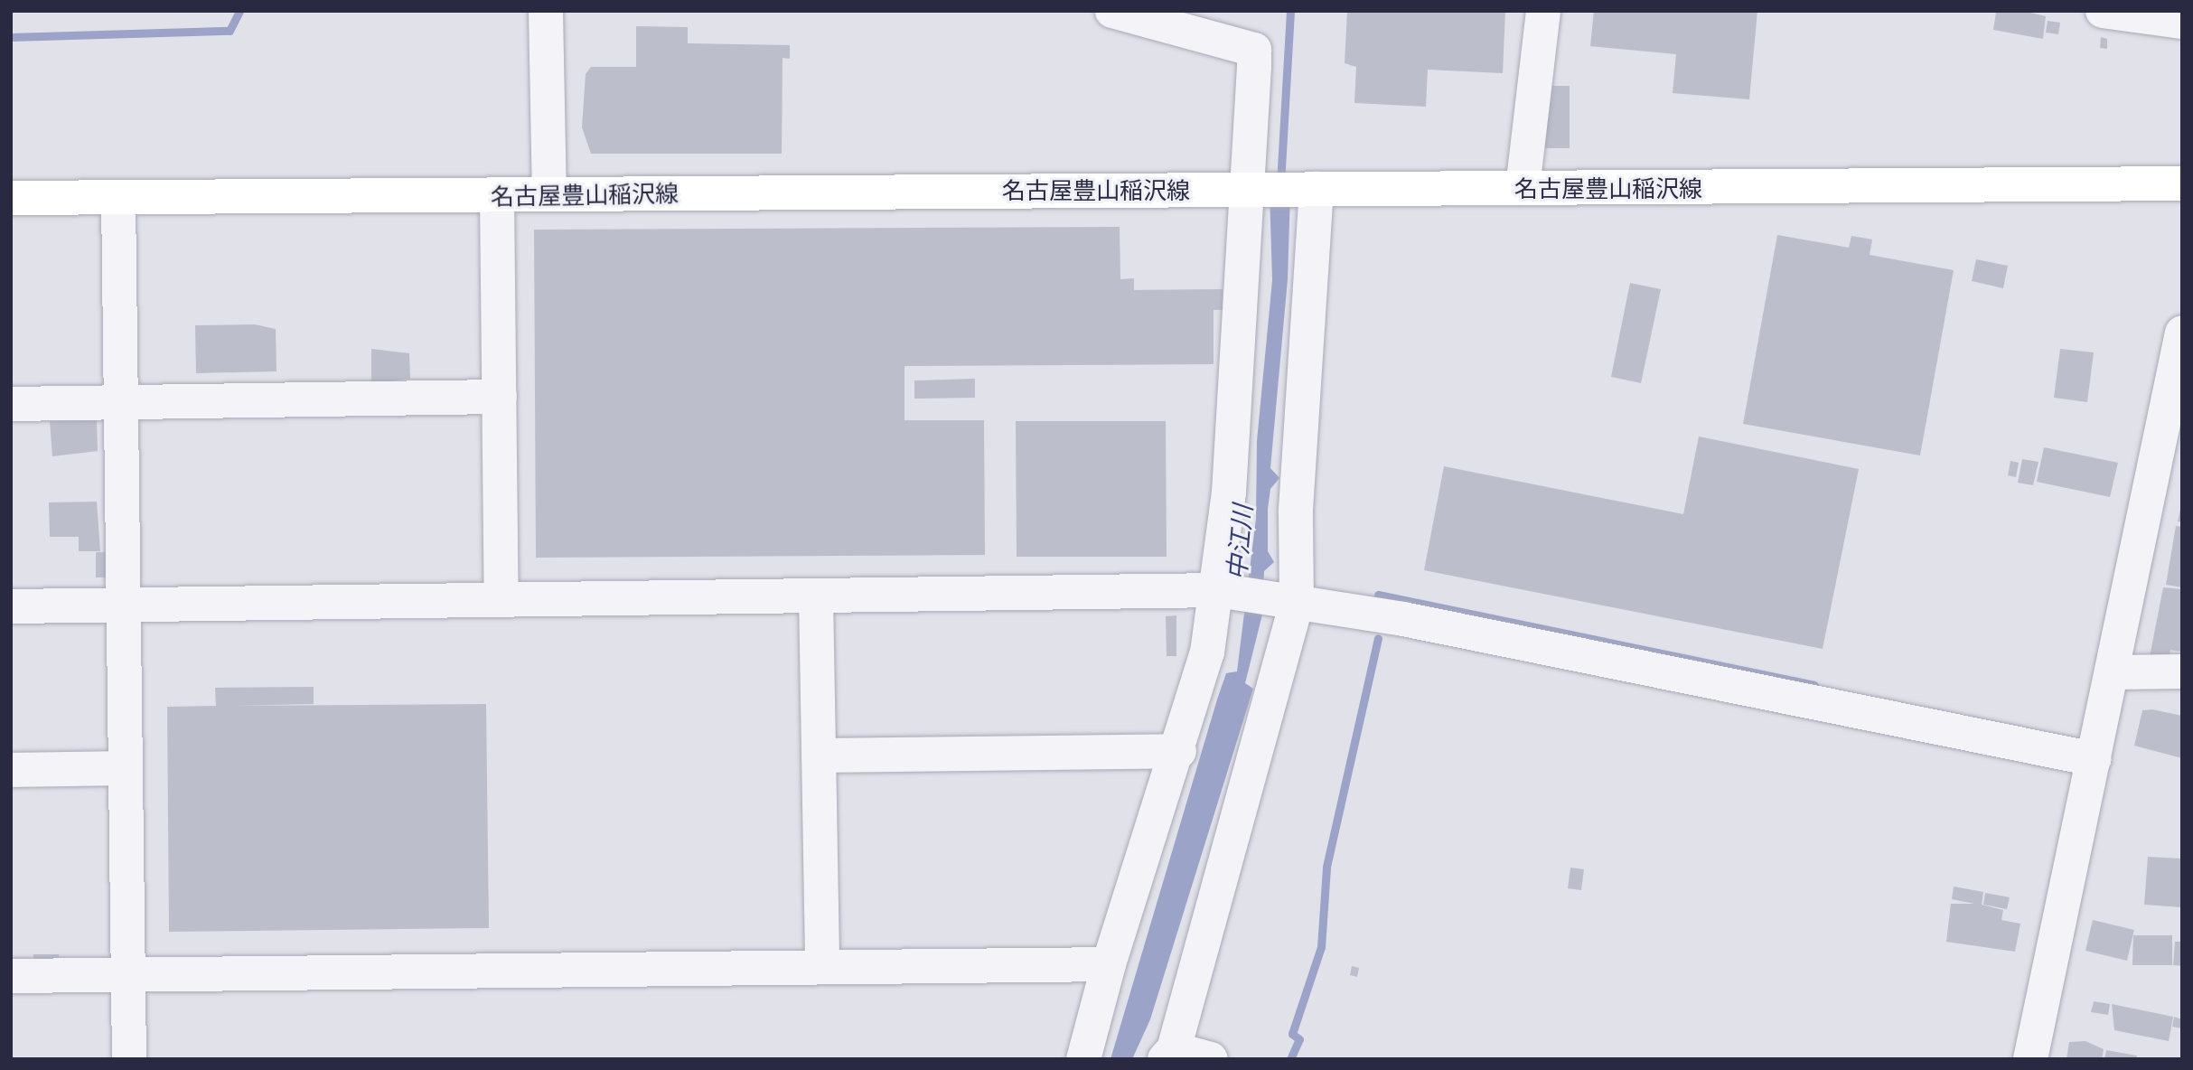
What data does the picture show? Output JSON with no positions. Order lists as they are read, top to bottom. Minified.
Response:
{"streets":{"main road":["名古屋豊山稲沢線"]},"water":["中江川"]}
